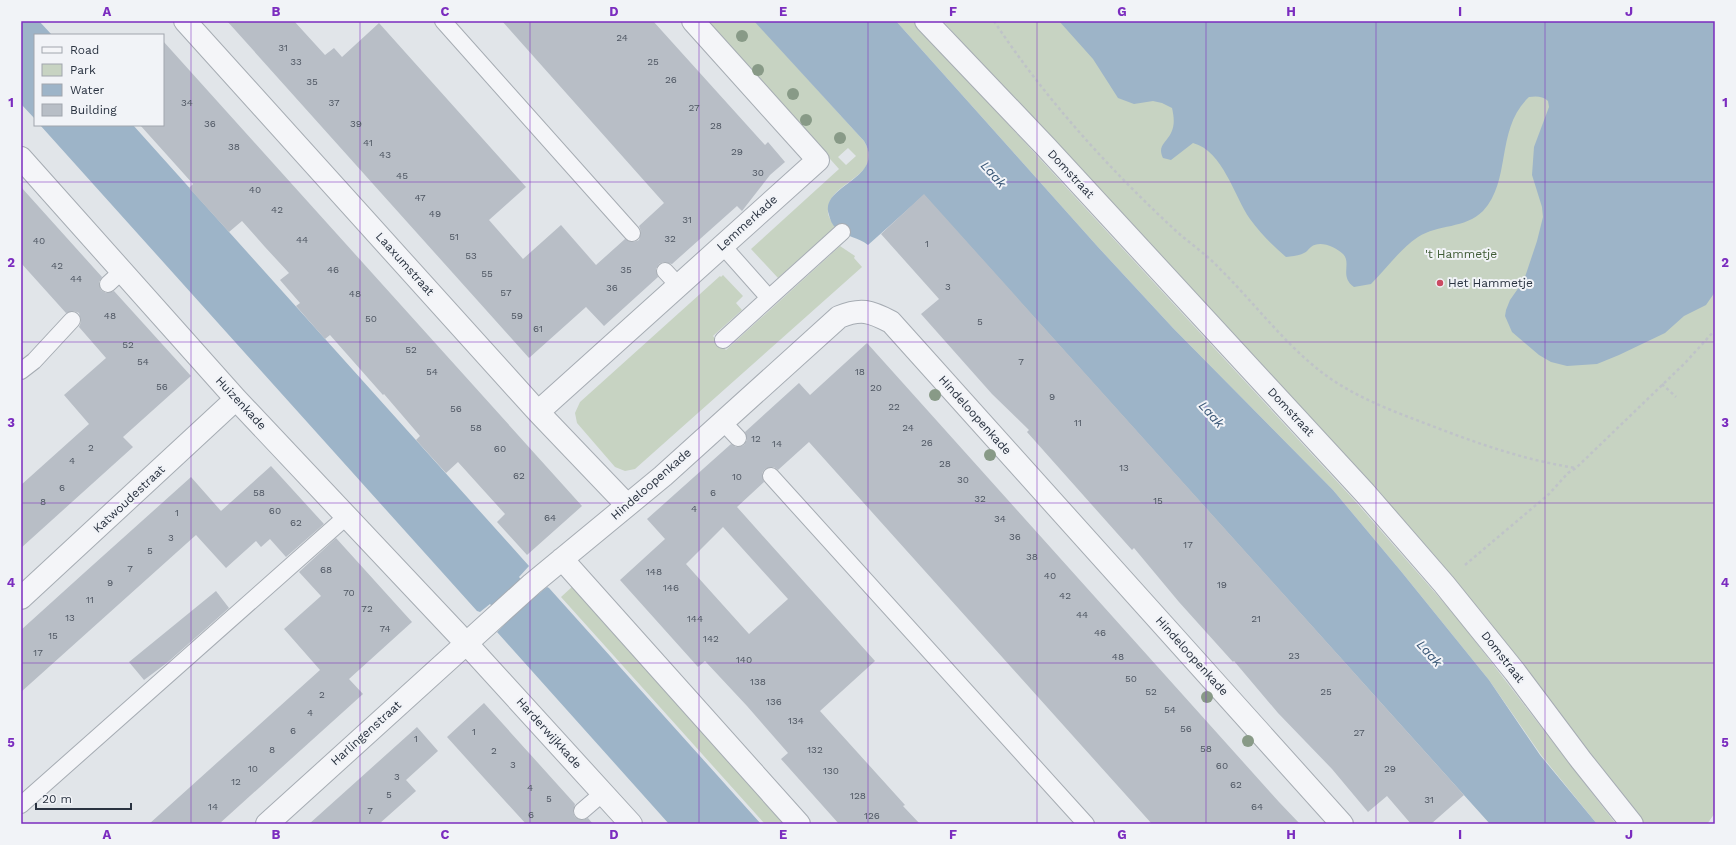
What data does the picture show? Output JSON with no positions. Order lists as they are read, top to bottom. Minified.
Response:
{"streets":{"street":["Domstraat","Lemmerkade","Laaxumstraat","Huizenkade","Hindeloopenkade","Katwoudestraat","Harlingenstraat","Harderwijkkade"]},"crossings":[["Lemmerkade","Laaxumstraat"],["Laaxumstraat","Hindeloopenkade"],["Huizenkade","Hindeloopenkade"],["Huizenkade","Katwoudestraat"],["Huizenkade","Harlingenstraat"],["Huizenkade","Harderwijkkade"],["Hindeloopenkade","Harlingenstraat"],["Hindeloopenkade","Harderwijkkade"],["Harlingenstraat","Harderwijkkade"]],"water":["Laak"],"parks":["'t Hammetje"],"places":["Het Hammetje"],"house_numbers":["24","31","33","25","26","35","34","37","27","36","39","28","41","38","29","43","30","45","40","47","42","49","31","51","32","44","40","1","53","42","46","35","55","44","3","36","57","48","48","59","50","5","61","52","52","54","7","54","18","56","20","9","22","56","11","58","24","12","26","14","2","60","4","28","13","62","10","30","6","58","6","32","15","8","4","60","1","64","34","62","36","3","17","5","38","7","68","148","40","9","19","146","70","42","11","72","44","13","144","21","74","46","15","142","17","23","48","140","50","138","52","25","2","136","54","4","134","56","6","1","27","1","58","8","132","2","3","60","10","29","130","3","12","62","4","5","128","5","31","14","64","7","6","126"],"legend":["Road","Park","Water","Building"],"scale_bar":"20 m","grid":{"columns":["A","B","C","D","E","F","G","H","I","J"],"rows":["1","2","3","4","5"]}}
